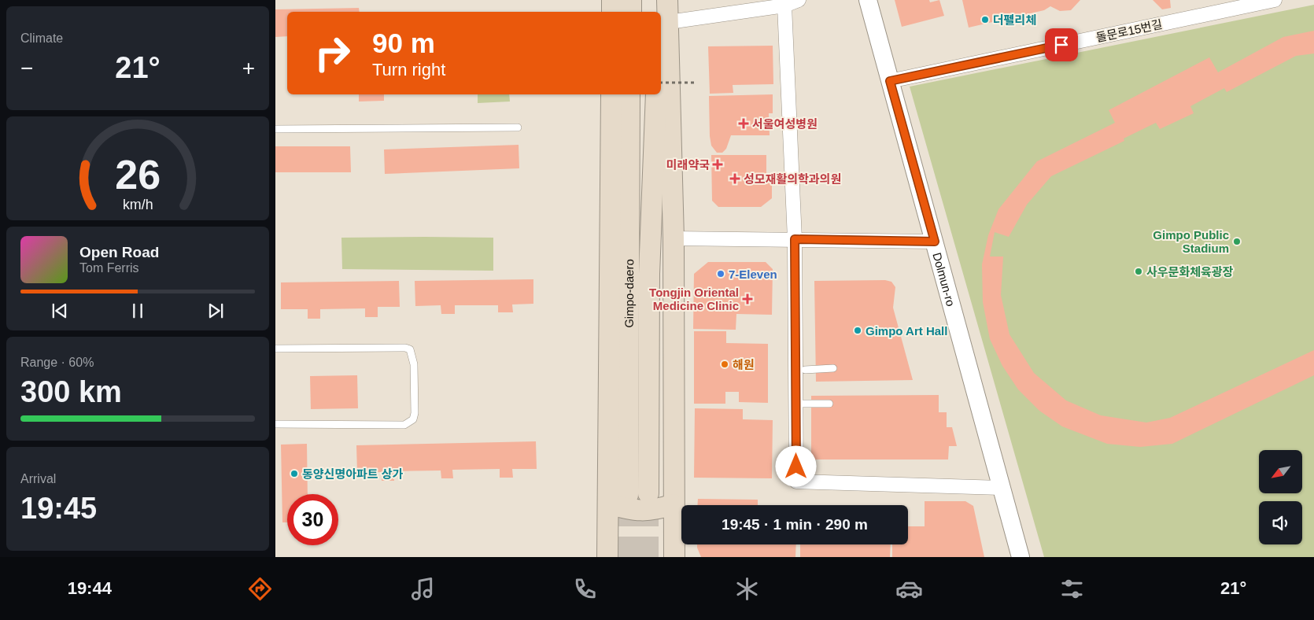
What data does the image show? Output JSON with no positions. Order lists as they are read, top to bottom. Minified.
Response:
{"streets":{"main road":["Gimpo-daero"],"street":["돌문로15번길","Dolmun-ro"]},"crossings":[["돌문로15번길","Dolmun-ro"]],"places":{"other":["더펠리체","Gimpo Public Stadium","사우문화체육광장","7-Eleven","Gimpo Art Hall","해원","동양신명아파트 상가"],"health":["서울여성병원","미래약국","성모재활의학과의원","Tongjin Oriental Medicine Clinic"]},"north":"bottom left","page":{"tile":["Climate",["Range · 60%","300 km"],["Arrival","19:45"]],"turn":["90 m","Turn right"],"heat":["−","21°","+"],"song":["Open Road","Tom Ferris"],"limit":"30","trip":"19:45 · 1 min · 290 m","tabs":["19:44","21°"],"gauge":["26","km/h"]}}
